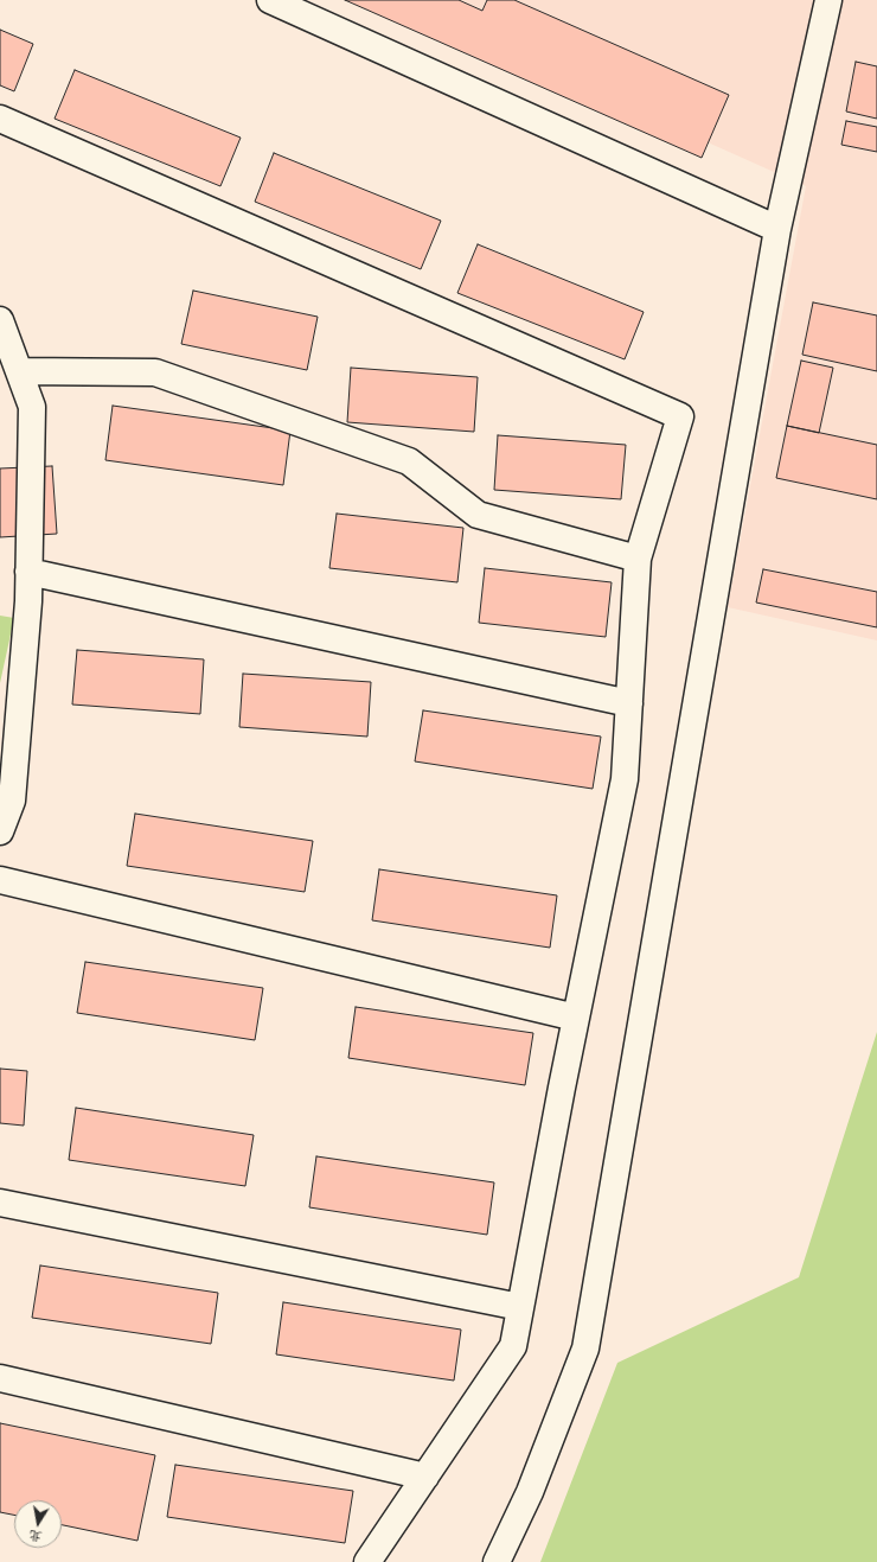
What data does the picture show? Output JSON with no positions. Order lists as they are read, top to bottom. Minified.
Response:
{"north":"bottom"}
